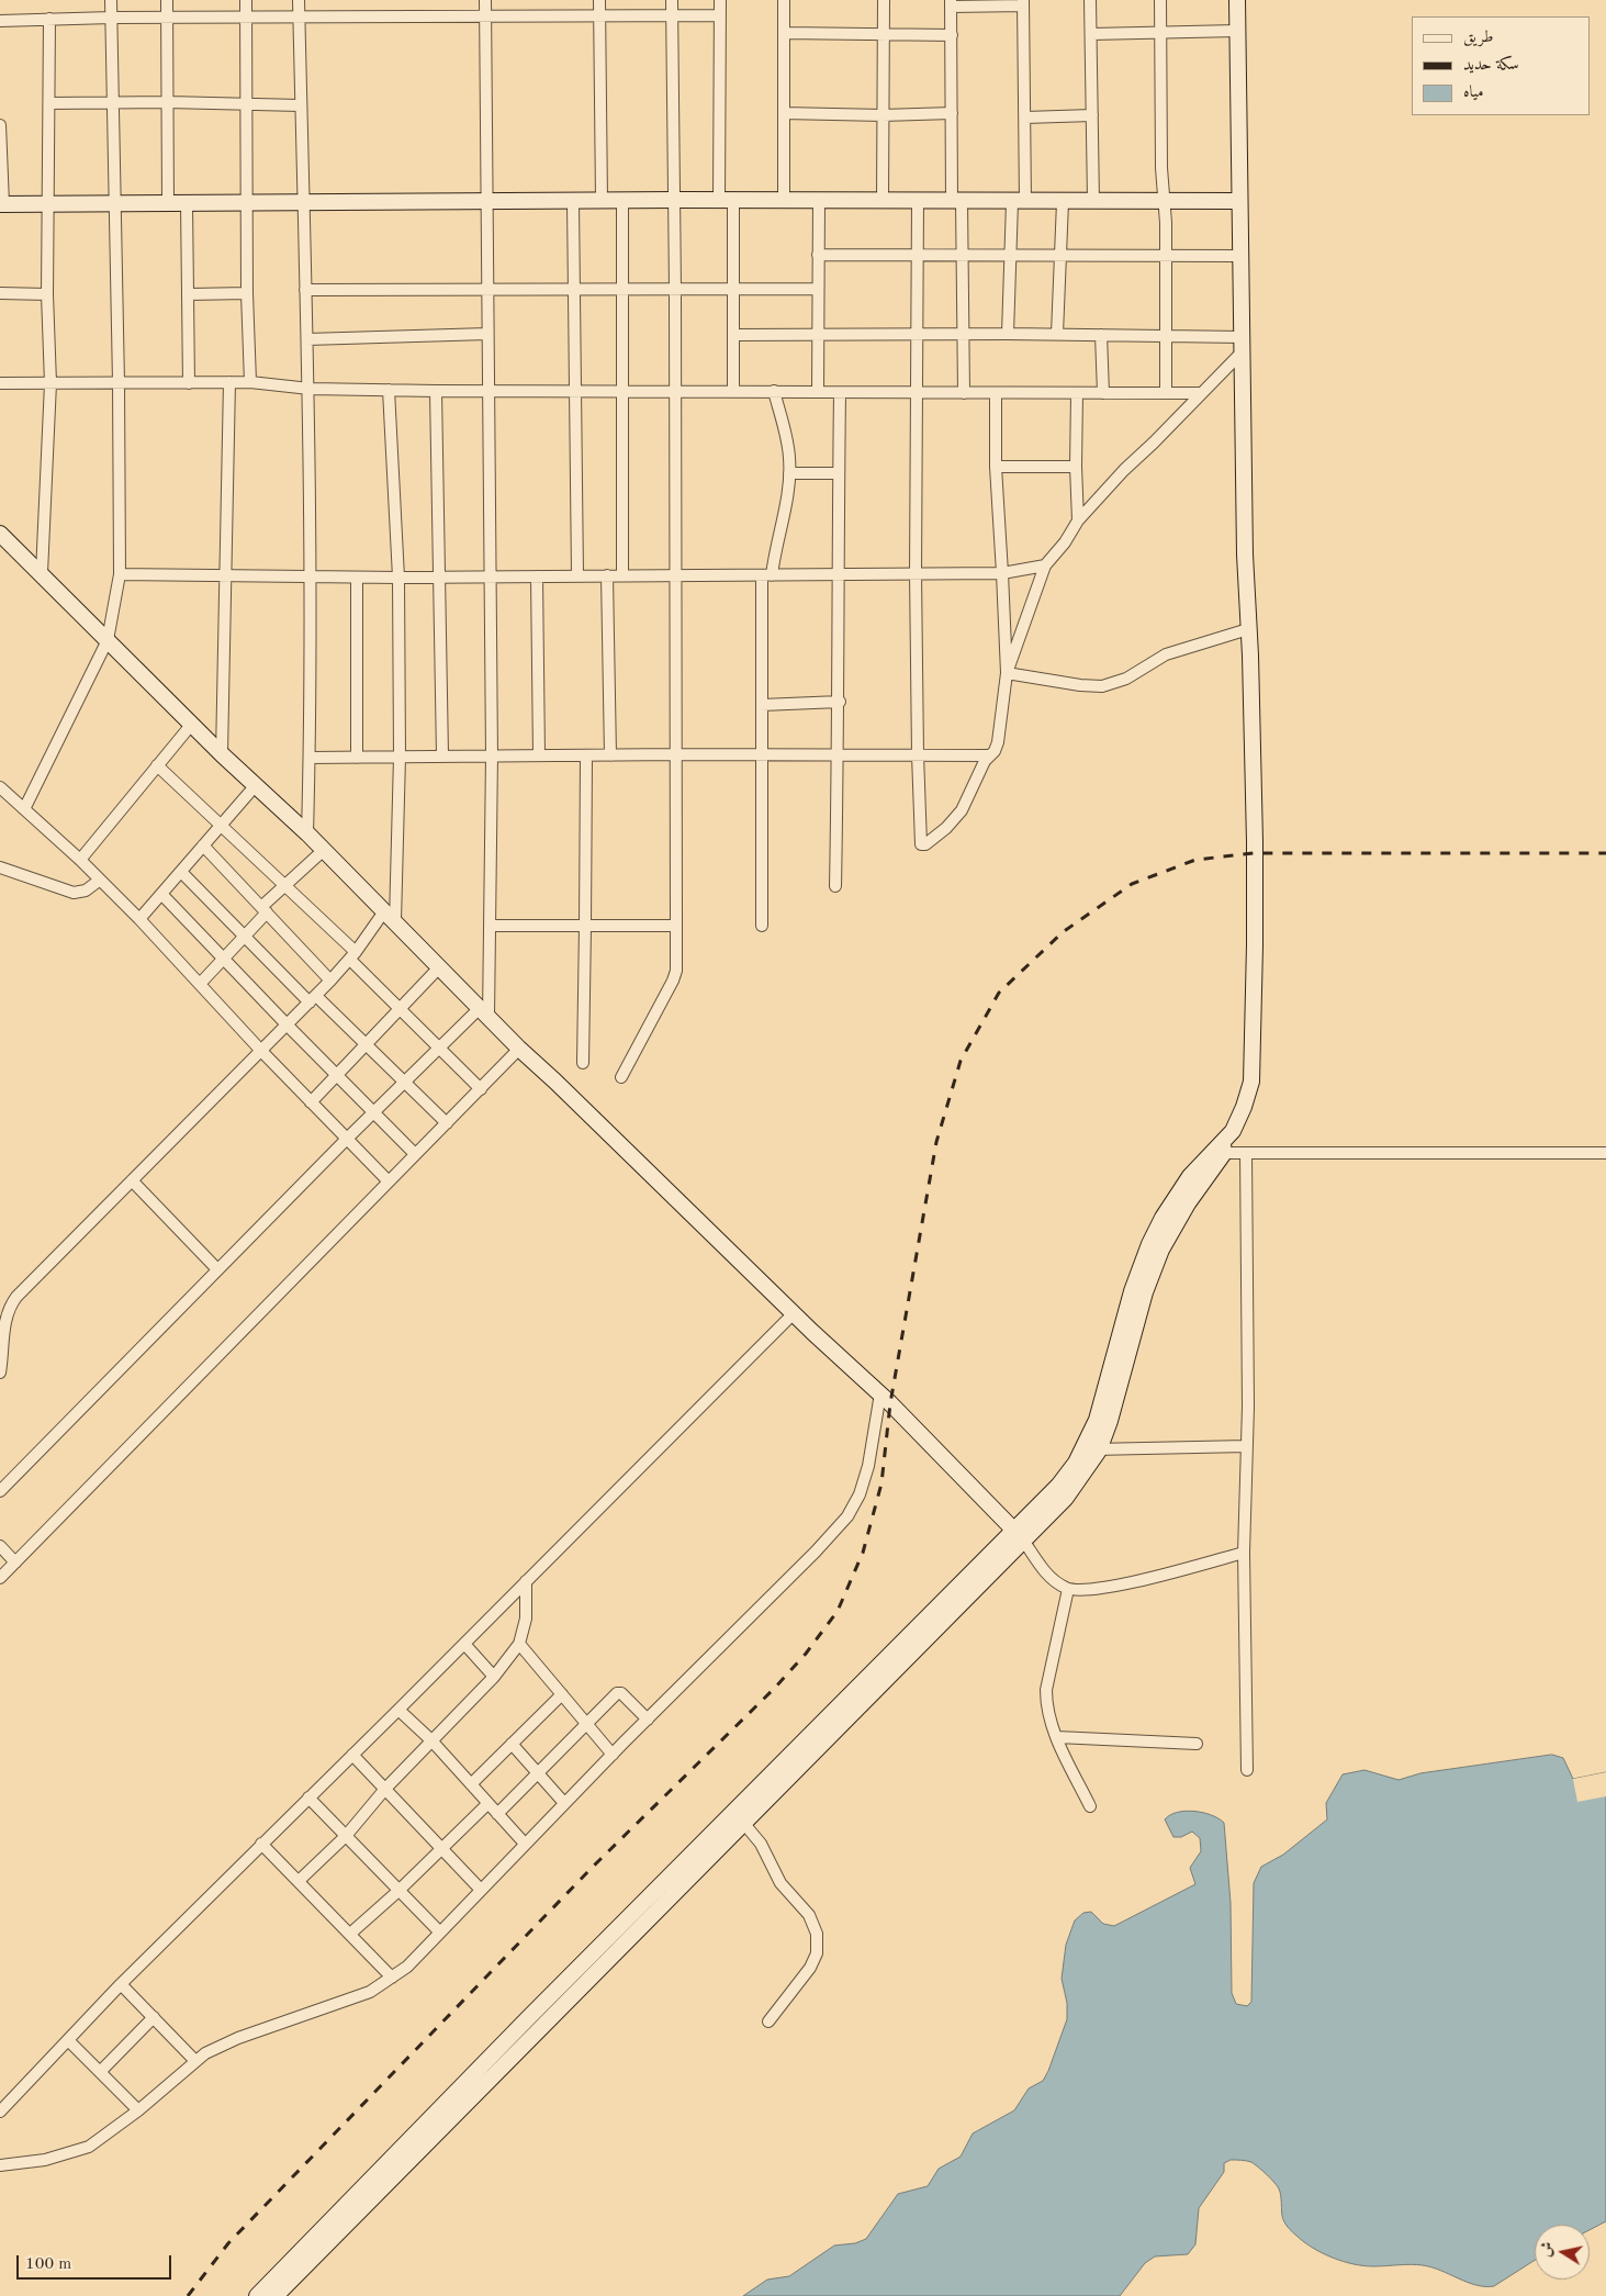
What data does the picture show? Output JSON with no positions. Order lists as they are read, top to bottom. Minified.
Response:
{"legend":["طريق","سكة حديد","مياه"],"scale_bar":"100 m","north":"left"}
